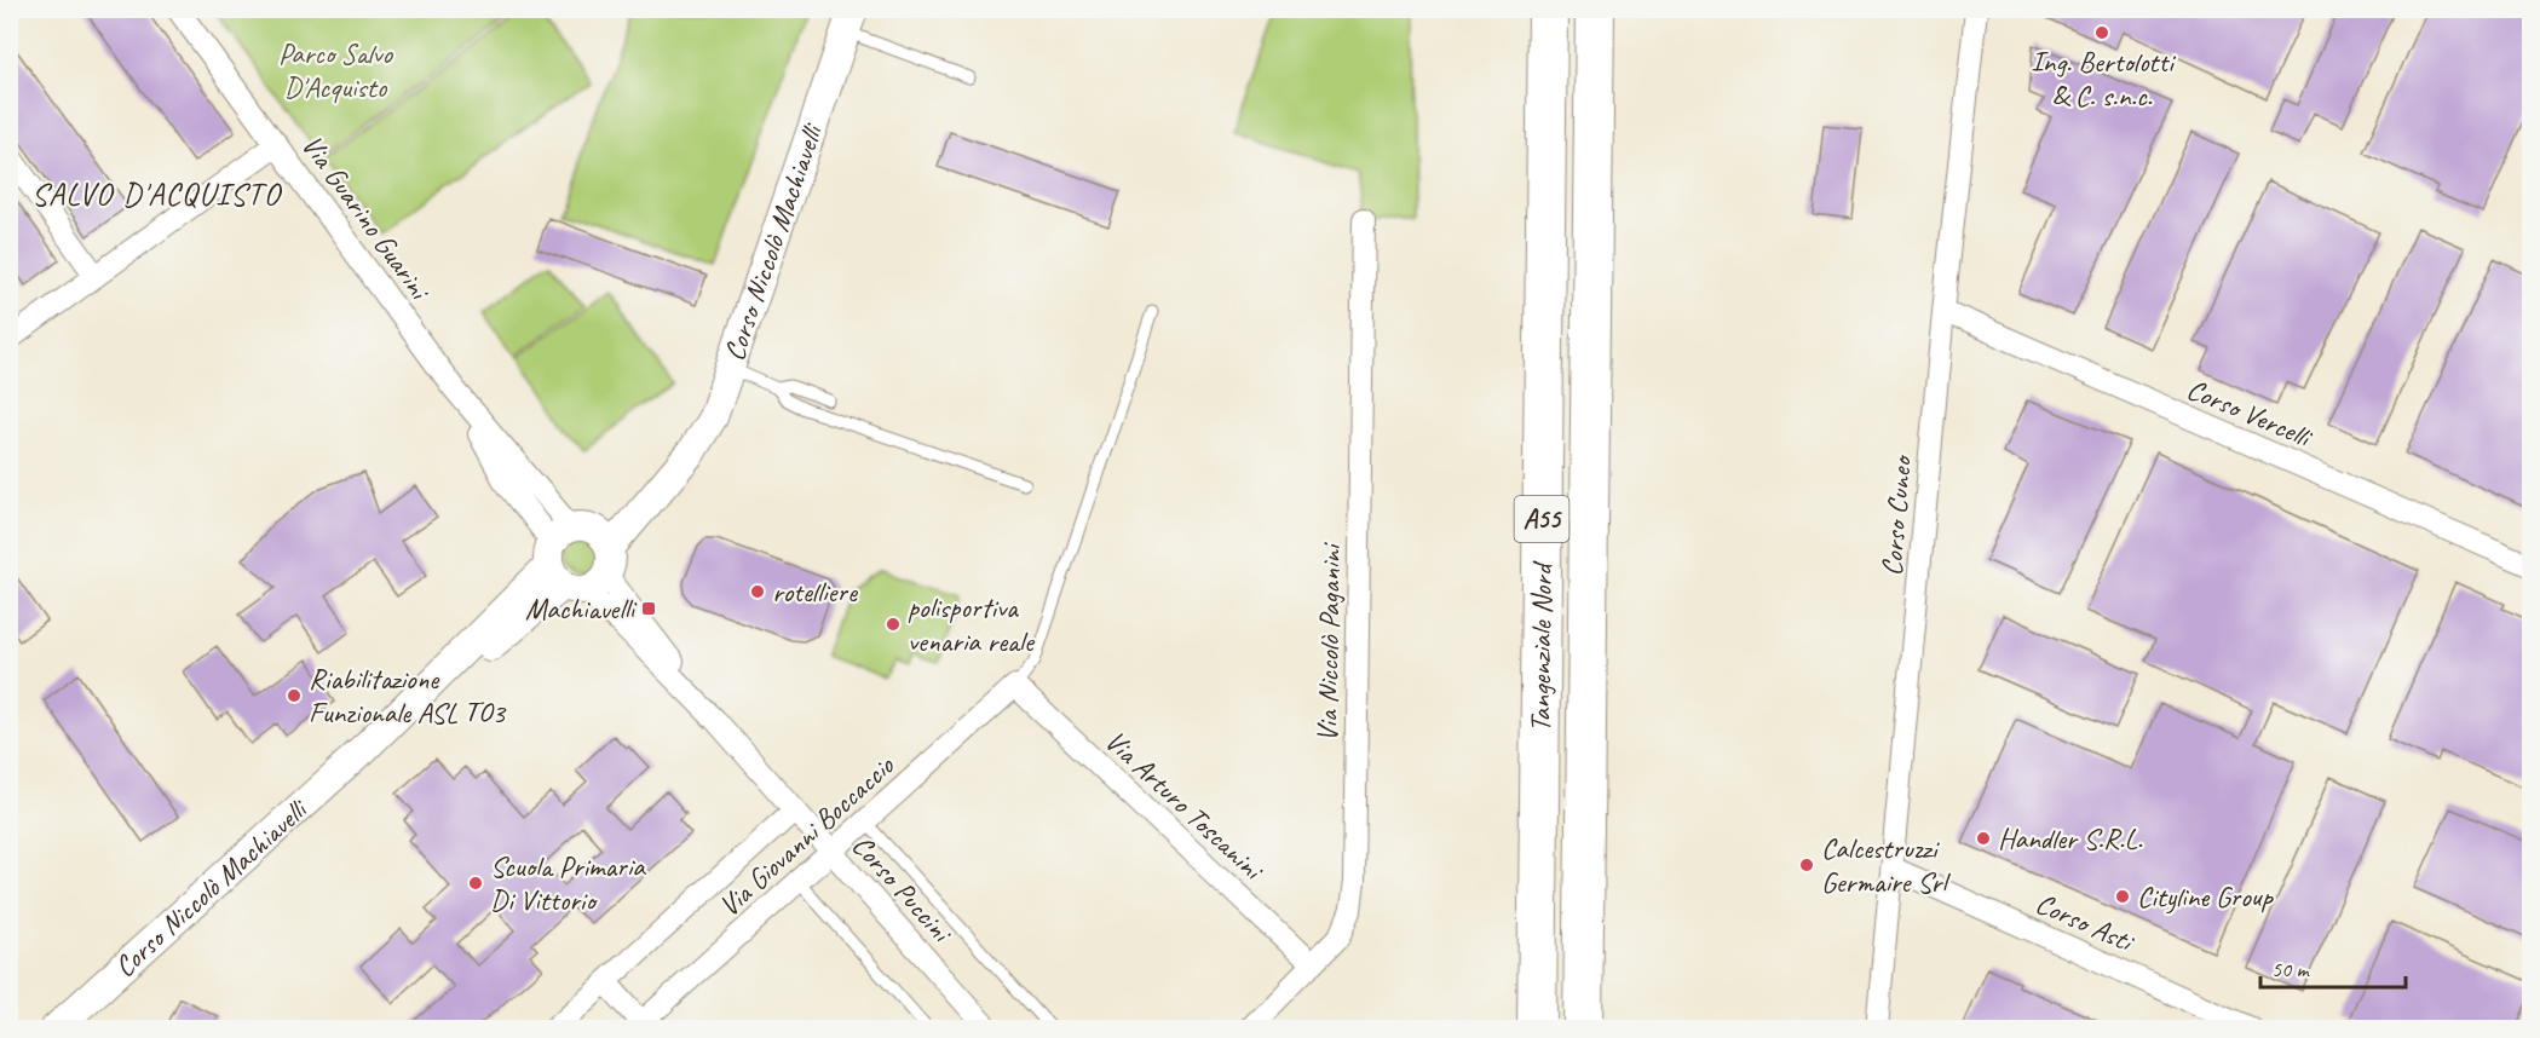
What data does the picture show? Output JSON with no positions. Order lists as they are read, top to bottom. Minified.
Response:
{"streets":{"highway":["A55","Tangenziale Nord"],"street":["Via Guarino Guarini","Corso Niccolò Machiavelli","Corso Vercelli","Corso Cuneo","Via Niccolò Paganini","Via Arturo Toscanini","Via Giovanni Boccaccio","Corso Puccini","Corso Asti"]},"crossings":[["Via Guarino Guarini","Corso Niccolò Machiavelli"],["Via Guarino Guarini","Corso Puccini"],["Corso Vercelli","Corso Cuneo"],["Corso Cuneo","Corso Asti"],["Via Niccolò Paganini","Via Arturo Toscanini"],["Via Arturo Toscanini","Via Giovanni Boccaccio"],["Via Giovanni Boccaccio","Corso Puccini"]],"districts":["SALVO D'ACQUISTO"],"parks":["Parco Salvo D'Acquisto"],"places":{"other":["Ing. Bertolotti & C. s.n.c.","rotelliere","polisportiva venaria reale","Riabilitazione Funzionale ASL TO3","Handler S.R.L.","Calcestruzzi Germaire Srl","Scuola Primaria Di Vittorio","Cityline Group"],"transit":["Machiavelli"]},"scale_bar":"50 m"}
